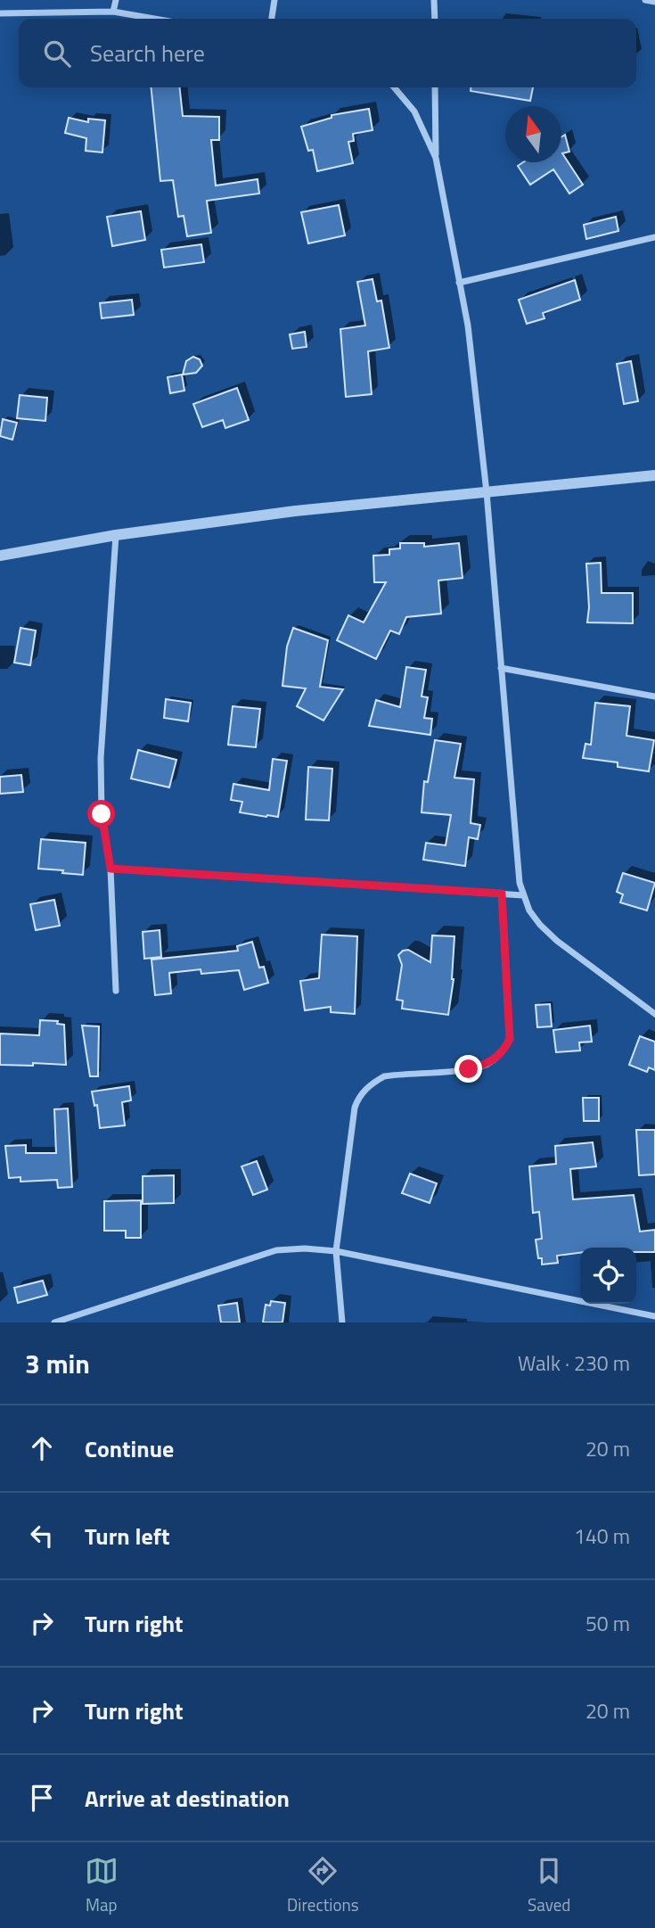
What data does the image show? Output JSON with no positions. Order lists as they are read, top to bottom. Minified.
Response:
{"north":"top","page":{"search":"Search here","heading":["3 min","Walk · 230 m"],"list":[["Continue","20 m"],["Turn left","140 m"],["Turn right","50 m"],["Turn right","20 m"],"Arrive at destination"],"nav":["Map","Directions","Saved"]}}
